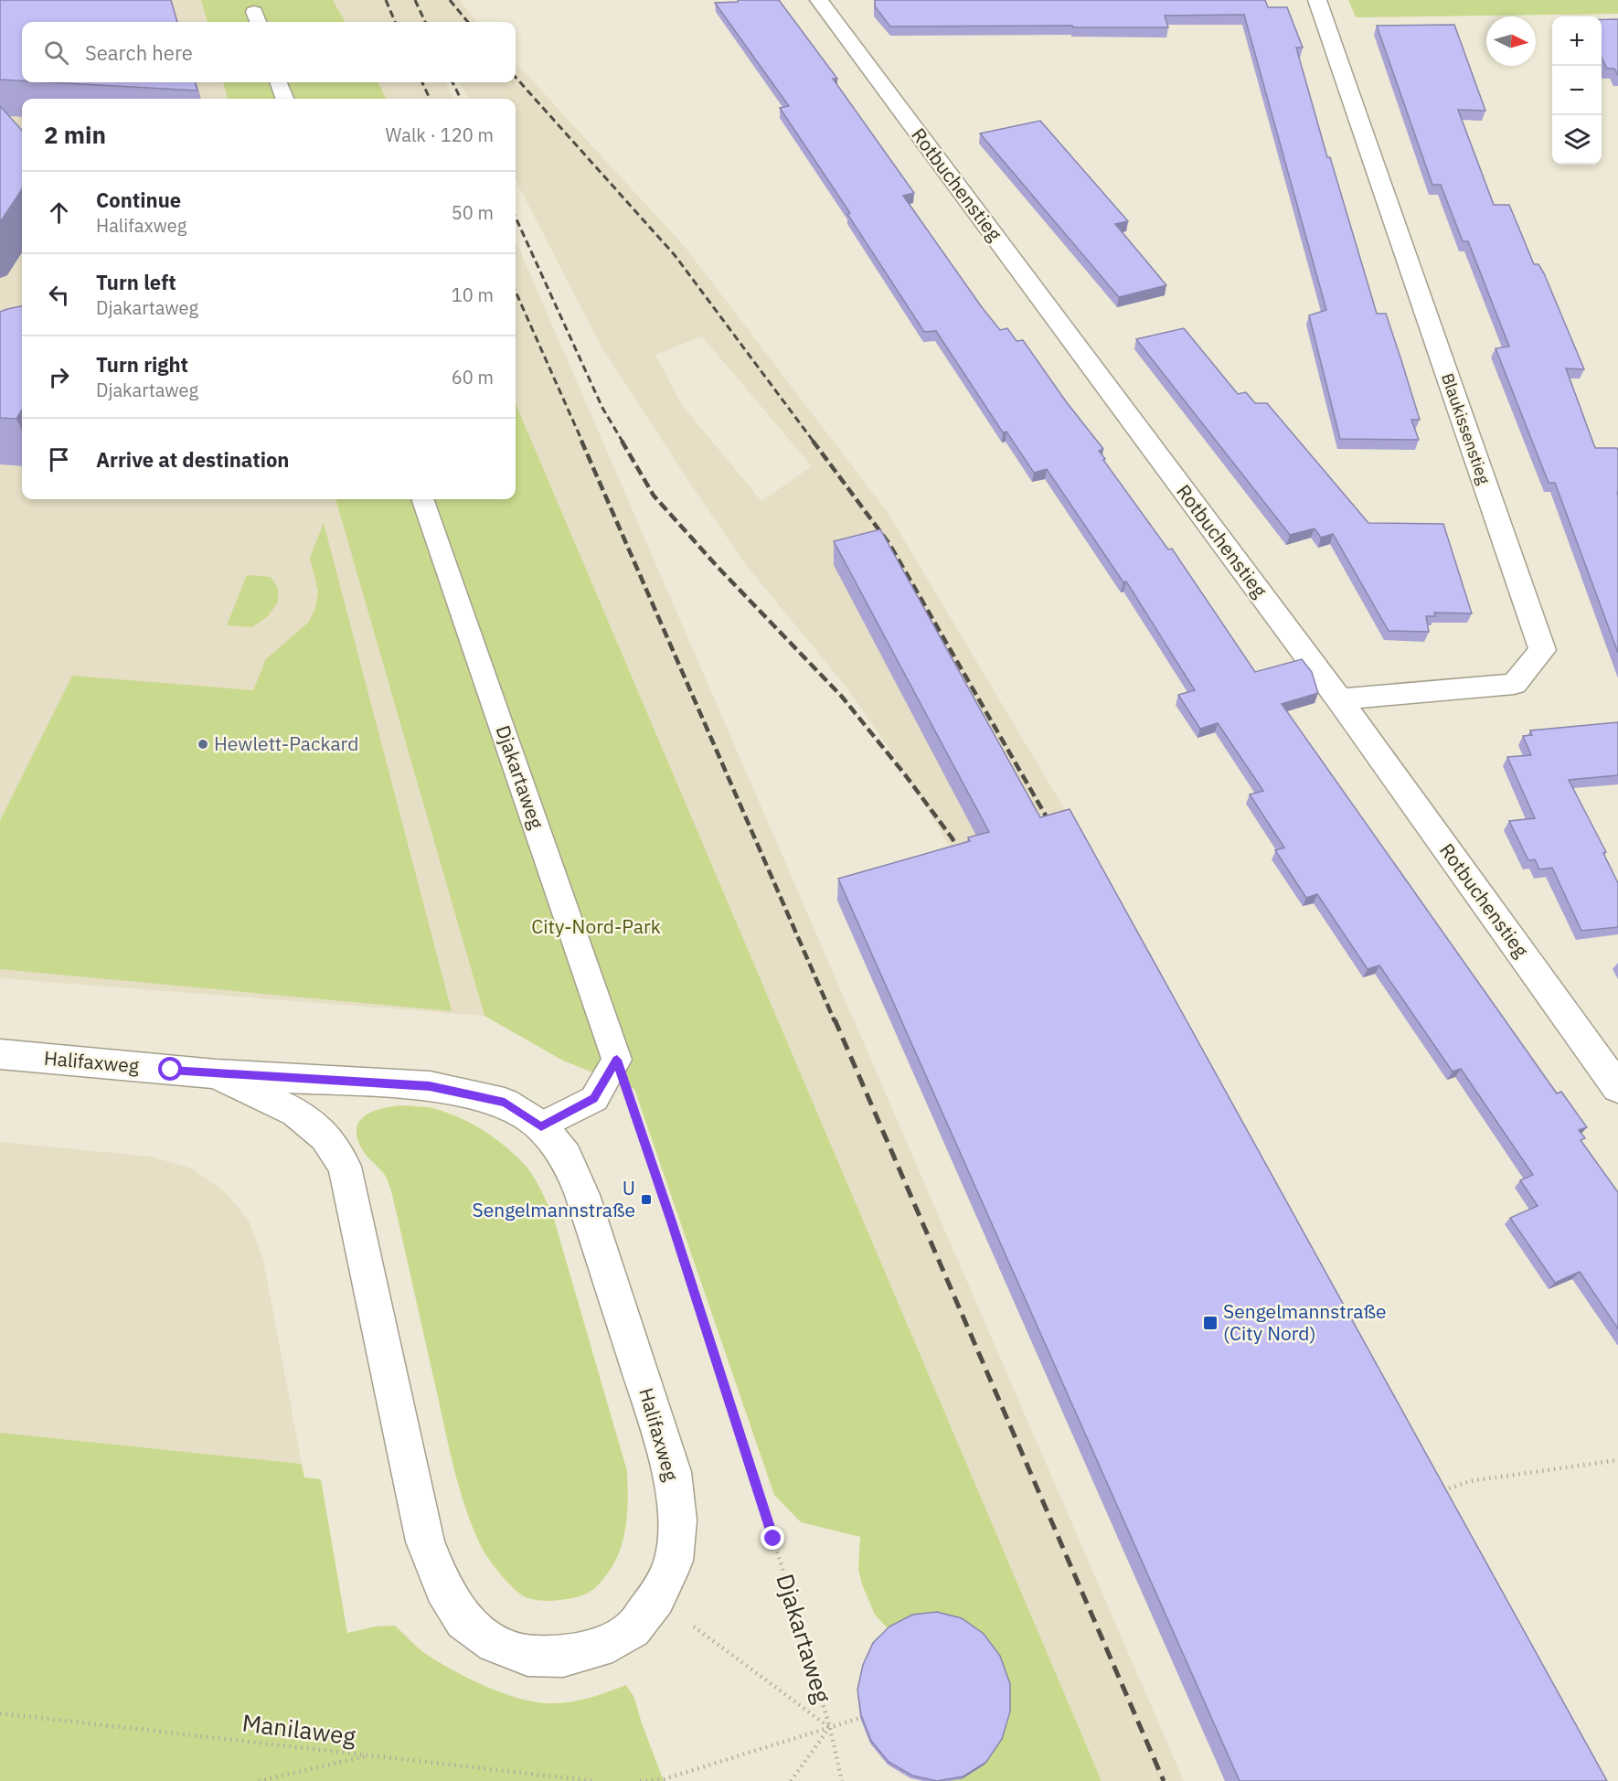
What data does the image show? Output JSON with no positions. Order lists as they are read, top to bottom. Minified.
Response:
{"streets":{"street":["Rotbuchenstieg","Blaukissenstieg","Halifaxweg"],"lane":["Djakartaweg"],"path":["Manilaweg"]},"crossings":[["Rotbuchenstieg","Blaukissenstieg"]],"parks":["City-Nord-Park"],"places":{"other":["Hewlett-Packard"],"transit":["U Sengelmannstraße","Sengelmannstraße (City Nord)"]},"north":"right","page":{"map_buttons":["+","−"],"search":"Search here","heading":["2 min","Walk · 120 m"],"list":[["Continue","Halifaxweg","50 m"],["Turn left","Djakartaweg","10 m"],["Turn right","Djakartaweg","60 m"],"Arrive at destination"]}}
